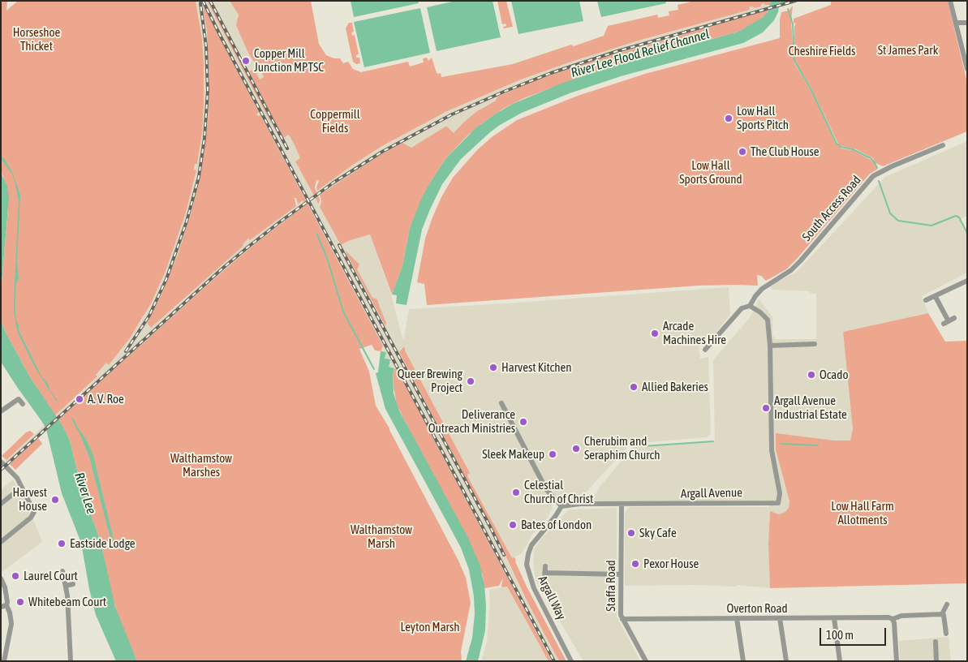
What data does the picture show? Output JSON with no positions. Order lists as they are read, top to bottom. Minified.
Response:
{"streets":{"street":["South Access Road","Argall Avenue","Staffa Road","Argall Way","Overton Road"]},"crossings":[["Argall Avenue","Staffa Road"],["Argall Avenue","Argall Way"],["Staffa Road","Overton Road"]],"water":["River Lee Flood Relief Channel","River Lee"],"parks":["Horseshoe Thicket","St James Park","Cheshire Fields","Coppermill Fields","Low Hall Sports Ground","Walthamstow Marshes","Low Hall Farm Allotments","Walthamstow Marsh","Leyton Marsh"],"places":["Copper Mill Junction MPTSC","Low Hall Sports Pitch","The Club House","Arcade Machines Hire","Harvest Kitchen","Ocado","Queer Brewing Project","Allied Bakeries","A. V. Roe","Argall Avenue Industrial Estate","Deliverance Outreach Ministries","Cherubim and Seraphim Church","Sleek Makeup","Celestial Church of Christ","Harvest House","Bates of London","Sky Cafe","Eastside Lodge","Pexor House","Laurel Court","Whitebeam Court"],"scale_bar":"100 m"}
